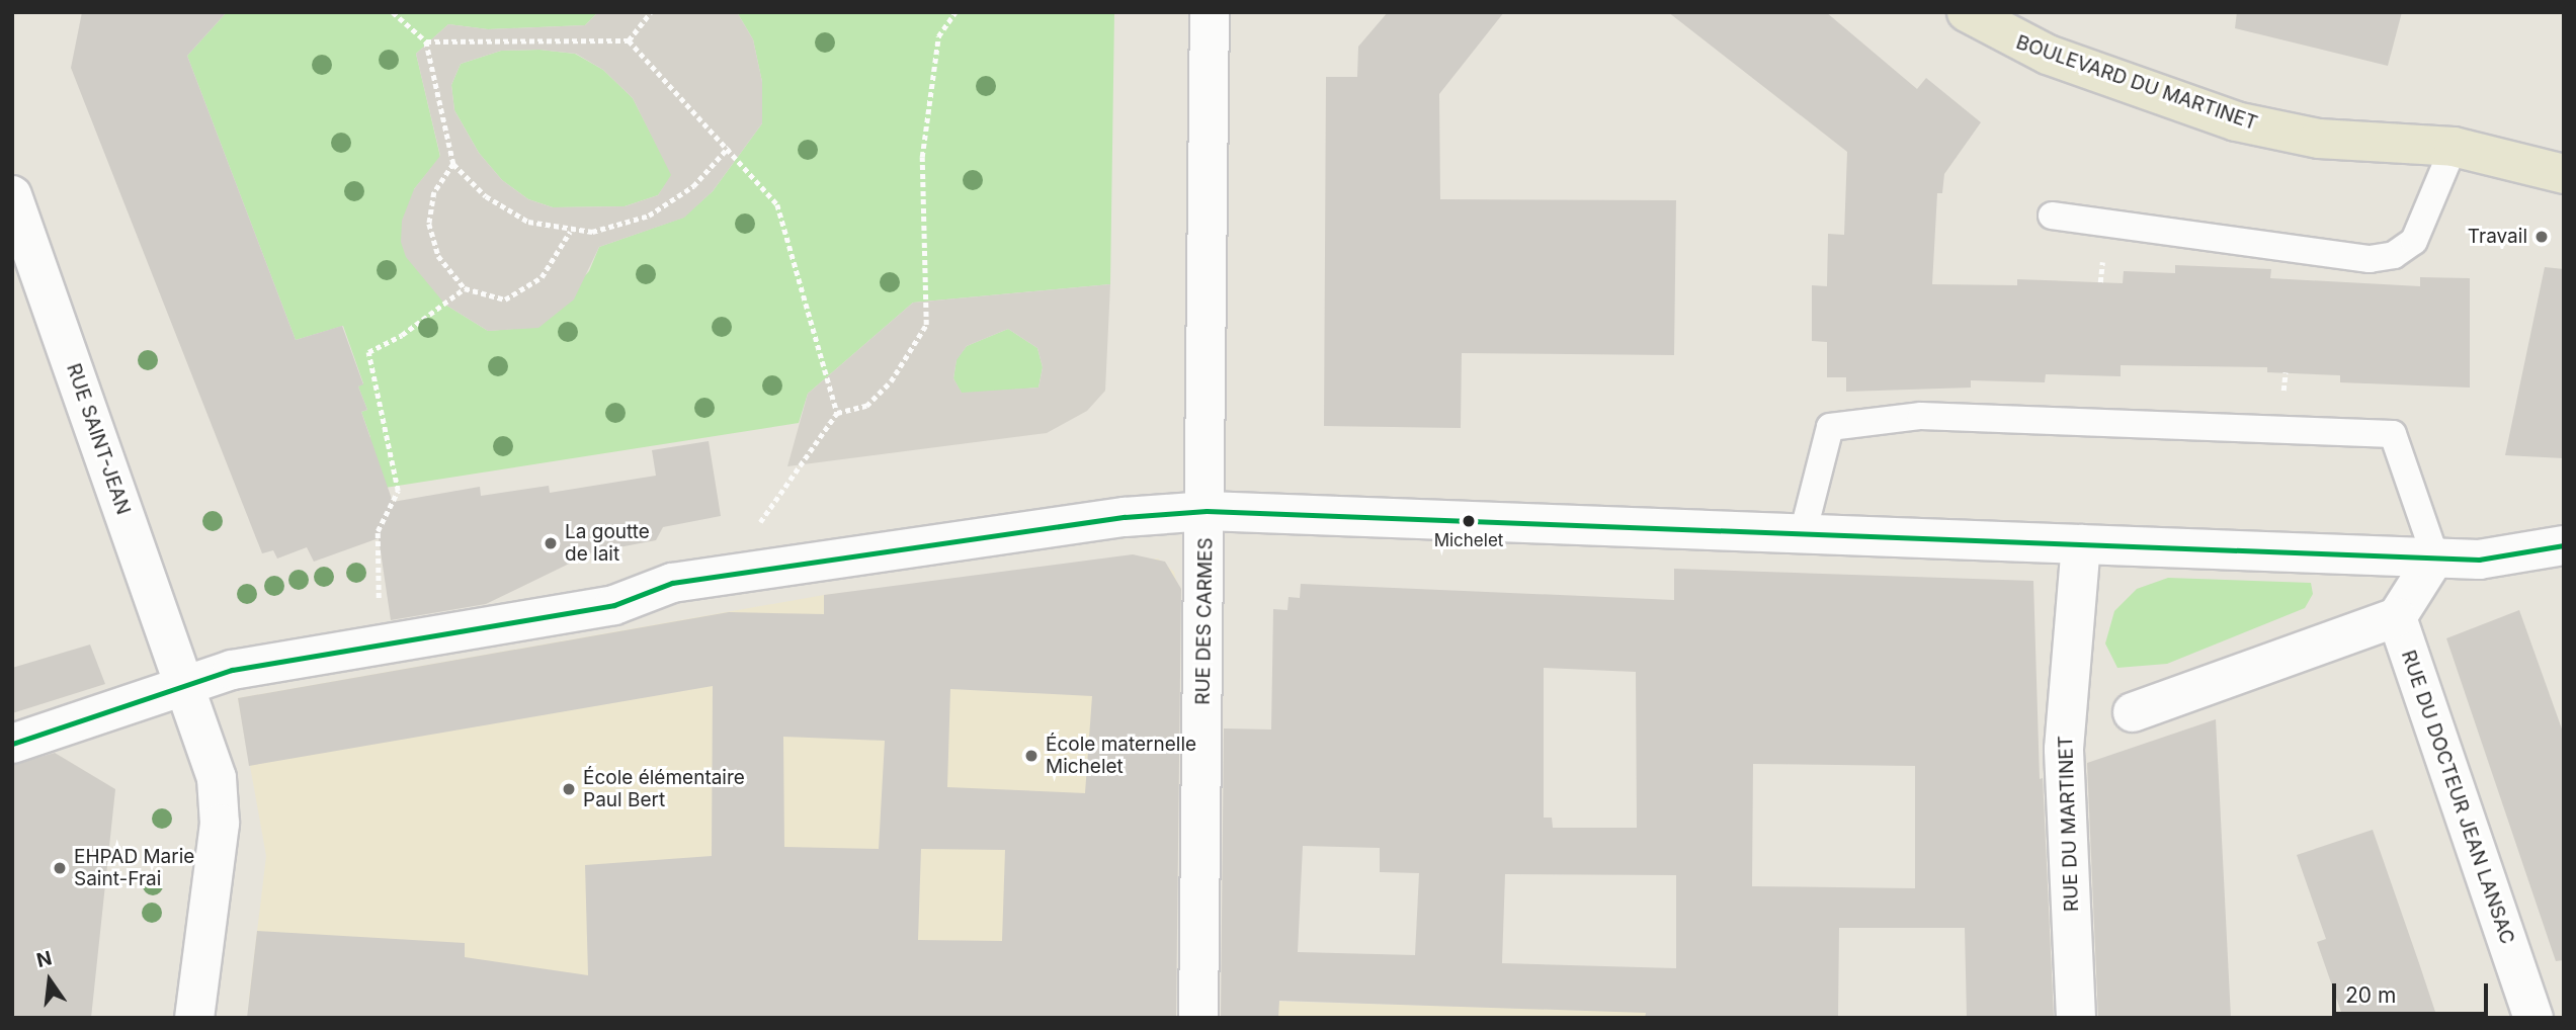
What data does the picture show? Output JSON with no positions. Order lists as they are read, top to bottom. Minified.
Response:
{"streets":{"main road":["BOULEVARD DU MARTINET"],"street":["RUE SAINT-JEAN","RUE DES CARMES","RUE DU DOCTEUR JEAN LANSAC","RUE DU MARTINET"]},"places":["Travail","Michelet","La goutte de lait","École maternelle Michelet","École élémentaire Paul Bert","EHPAD Marie Saint-Frai"],"scale_bar":"20 m","north":"top"}
